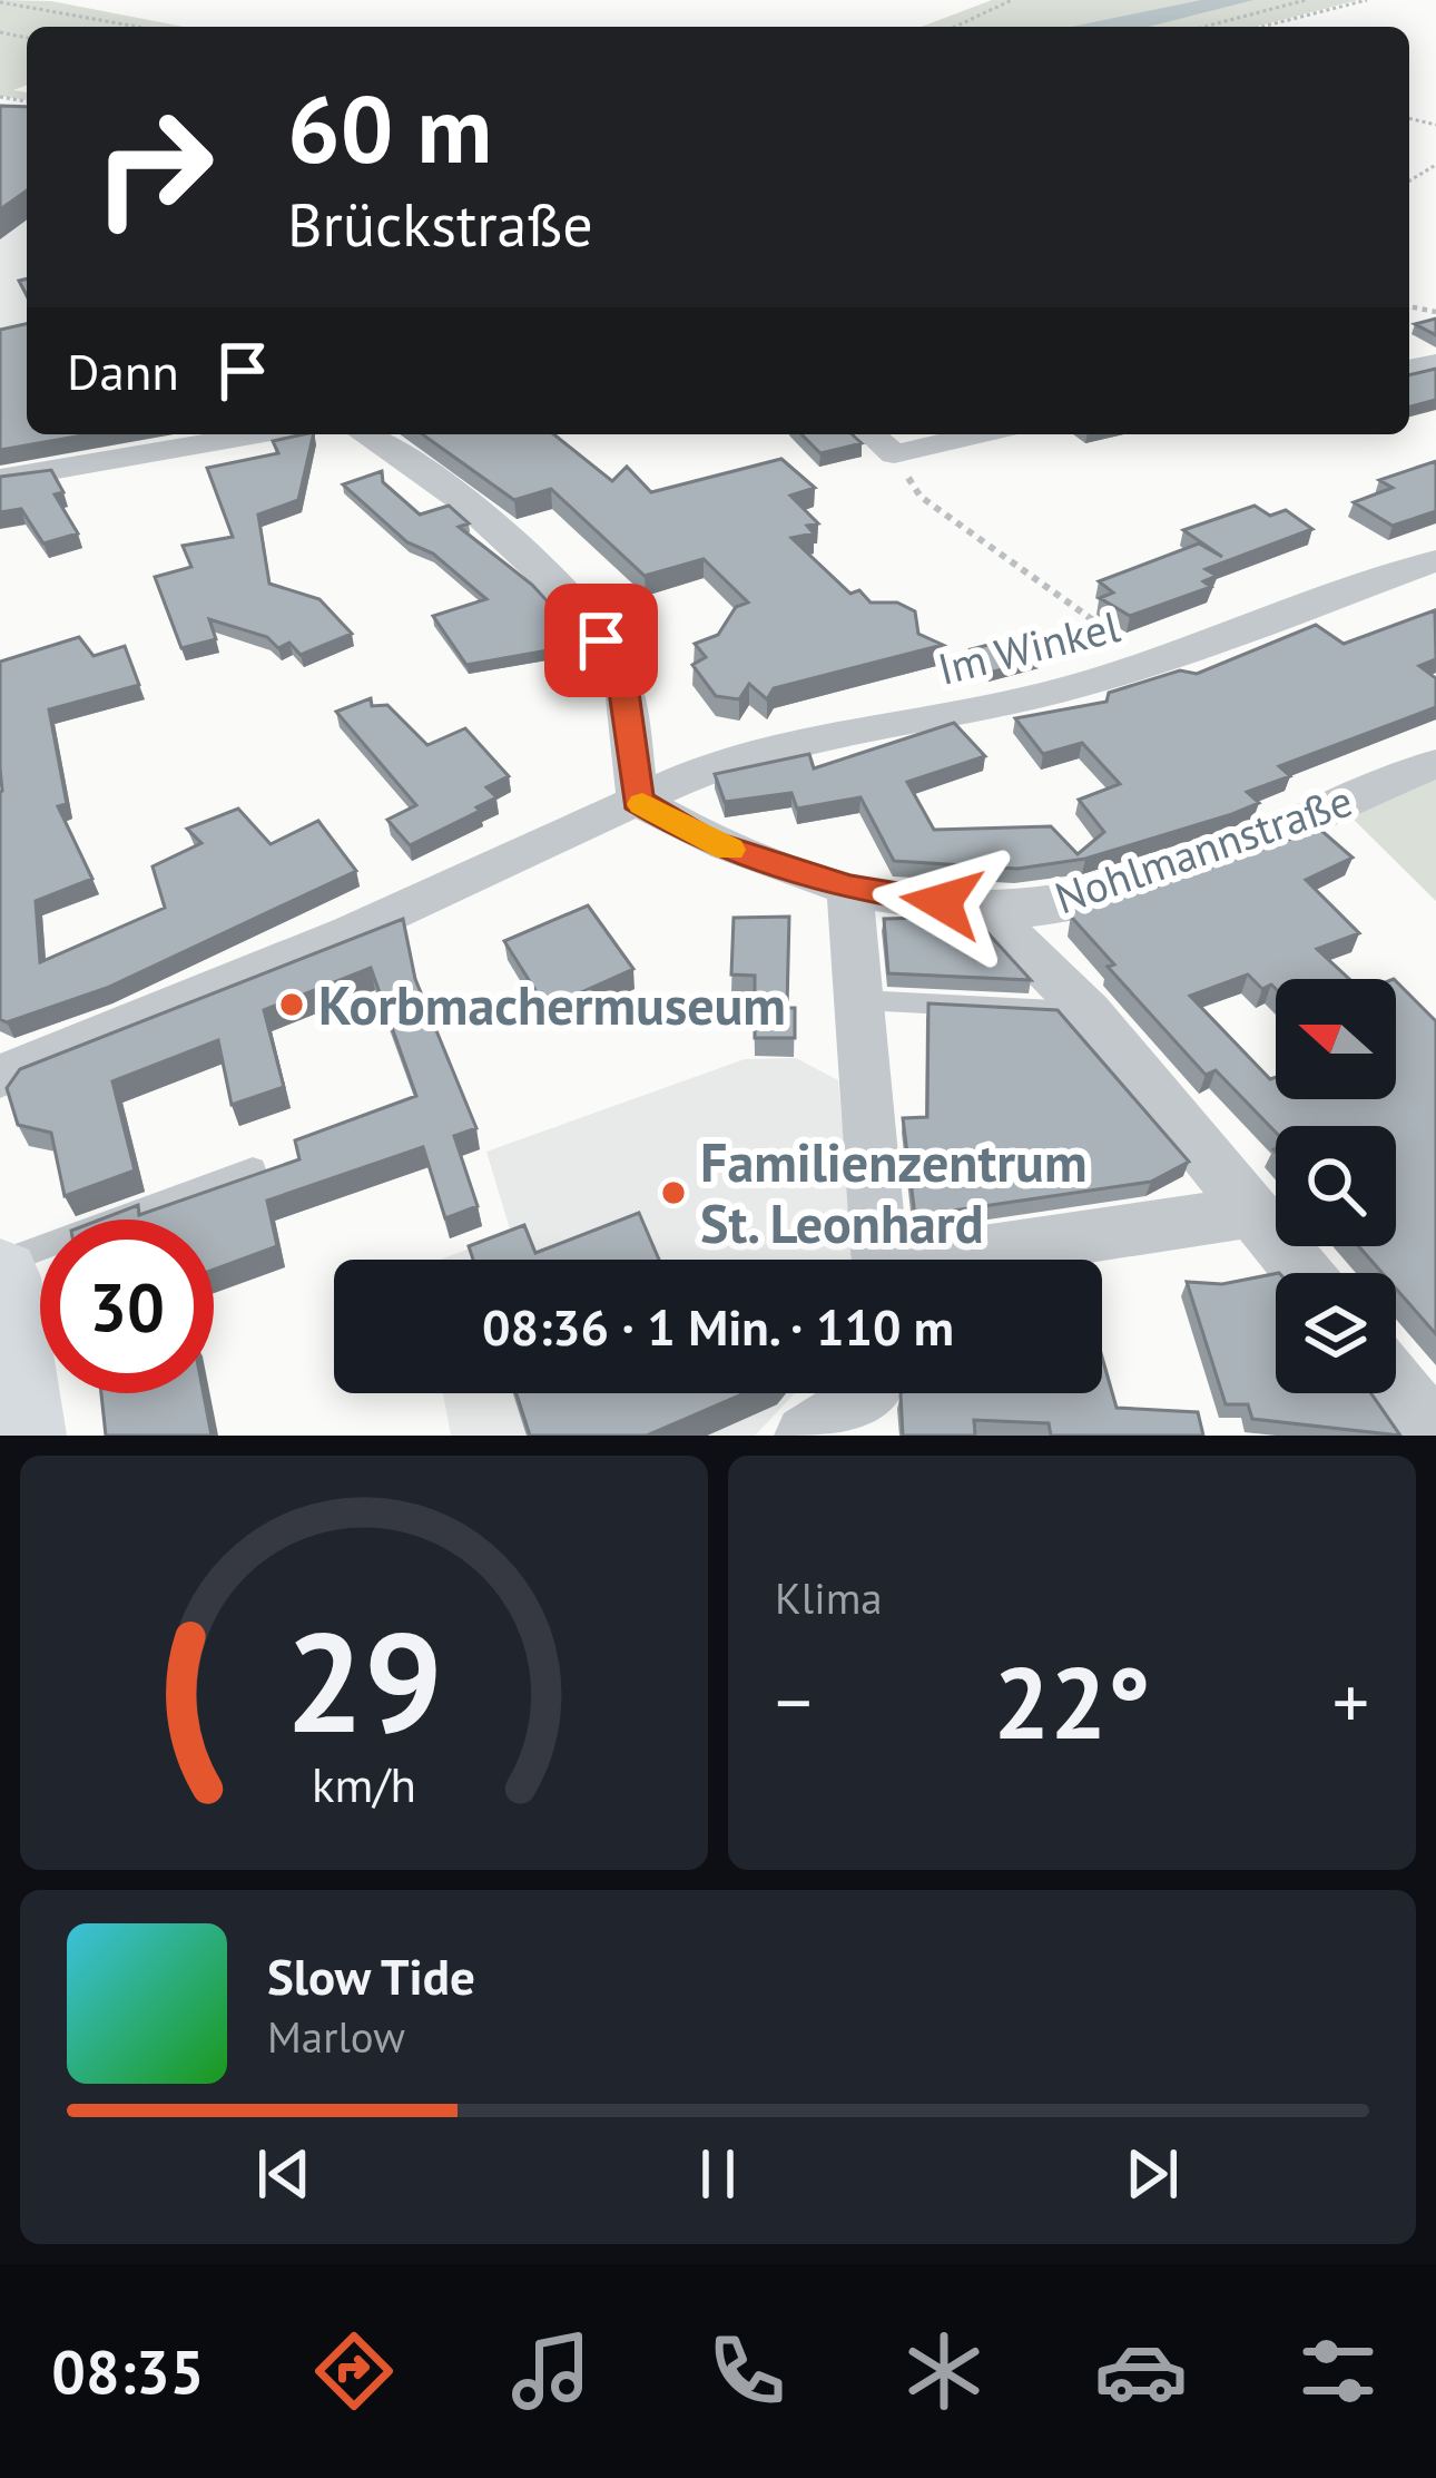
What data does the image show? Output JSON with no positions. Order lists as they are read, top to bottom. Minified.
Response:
{"streets":{"street":["Im Winkel","Nohlmannstraße"]},"crossings":[["Im Winkel","Nohlmannstraße"]],"places":["Korbmachermuseum","Familienzentrum St. Leonhard"],"north":"left","page":{"turn":["60 m","Brückstraße"],"then":"Dann","limit":"30","trip":"08:36 · 1 Min. · 110 m","tile":"Klima","heat":["−","22°","+"],"song":["Slow Tide","Marlow"],"tabs":"08:35","gauge":["29","km/h"]}}
